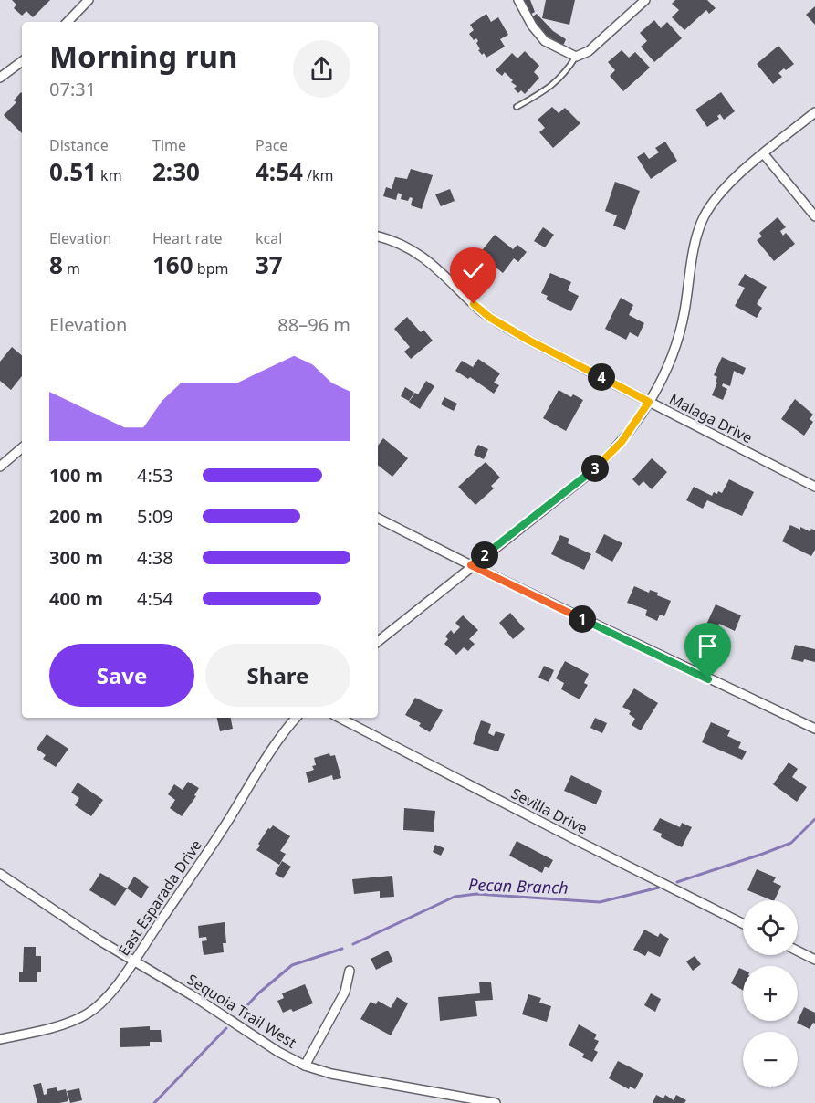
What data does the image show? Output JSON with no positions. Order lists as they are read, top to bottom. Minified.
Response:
{"streets":{"street":["Malaga Drive","Sevilla Drive","East Esparada Drive","Sequoia Trail West"]},"crossings":[["East Esparada Drive","Sequoia Trail West"]],"water":["Pecan Branch"],"page":{"heading":["Morning run","07:31"],"stats":[["Distance","0.51 km"],["Time","2:30"],["Pace","4:54 /km"],["Elevation","8 m"],["Heart rate","160 bpm"],["kcal","37"]],"chart":["Elevation","88–96 m"],"pins":["4","3","2","1"],"list":[{"name":"100 m","note":"4:53"},{"name":"200 m","note":"5:09"},{"name":"300 m","note":"4:38"},{"name":"400 m","note":"4:54"}],"buttons":["Save","Share"],"map_buttons":["+","−"]}}
